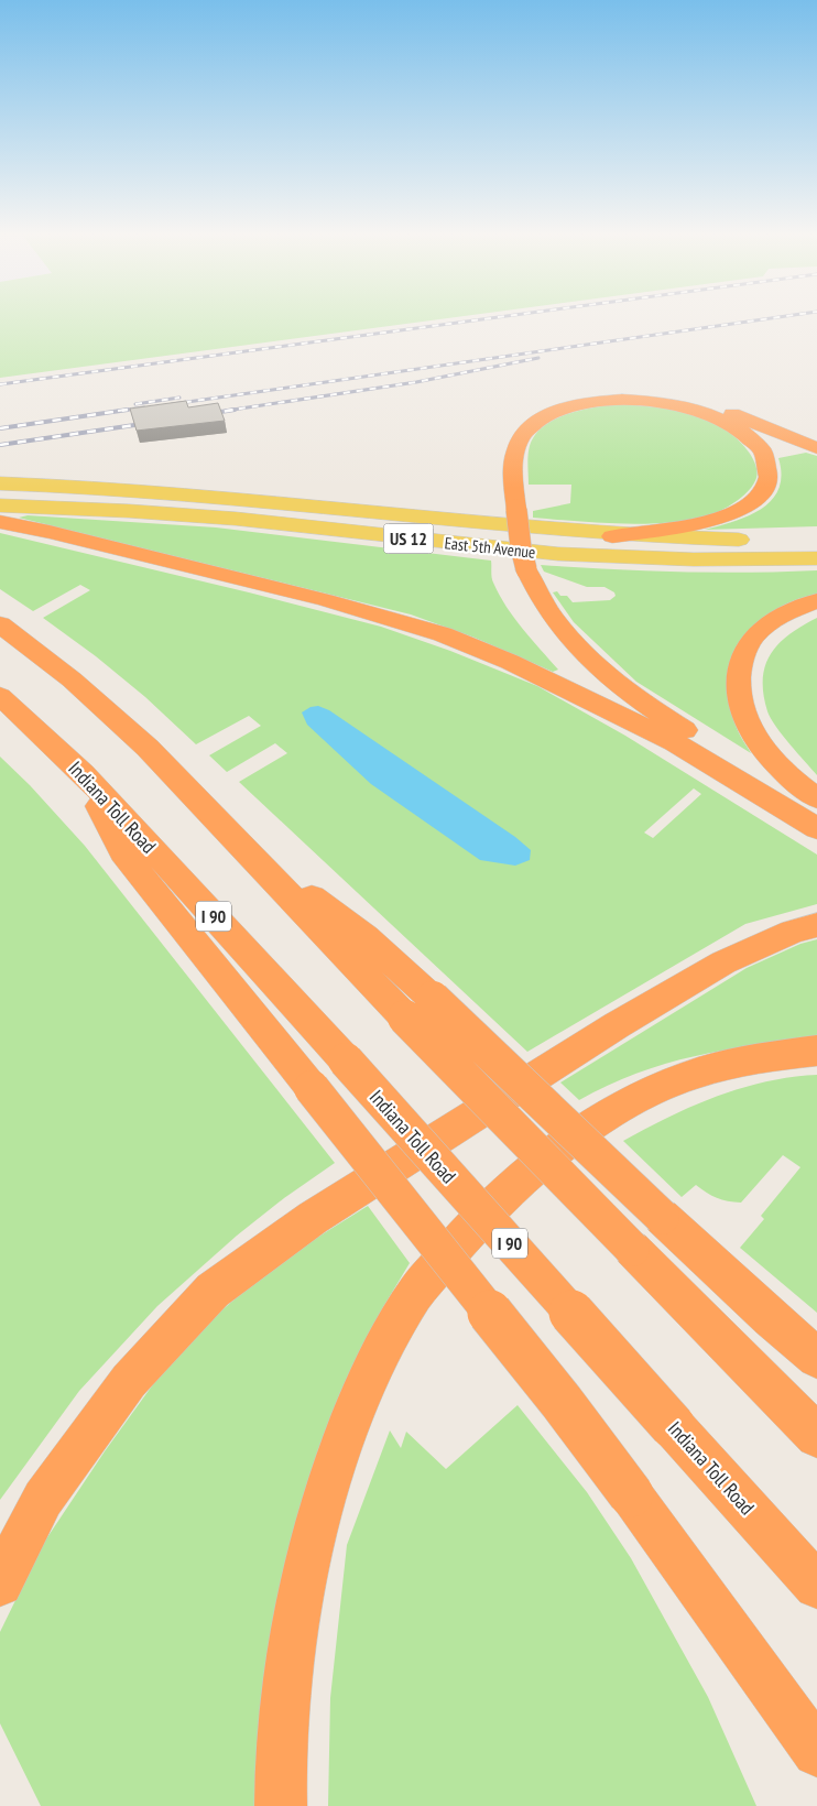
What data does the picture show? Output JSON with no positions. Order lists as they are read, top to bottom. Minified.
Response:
{"streets":{"highway":["Indiana Toll Road","I 90"],"main road":["US 12","East 5th Avenue"]}}
